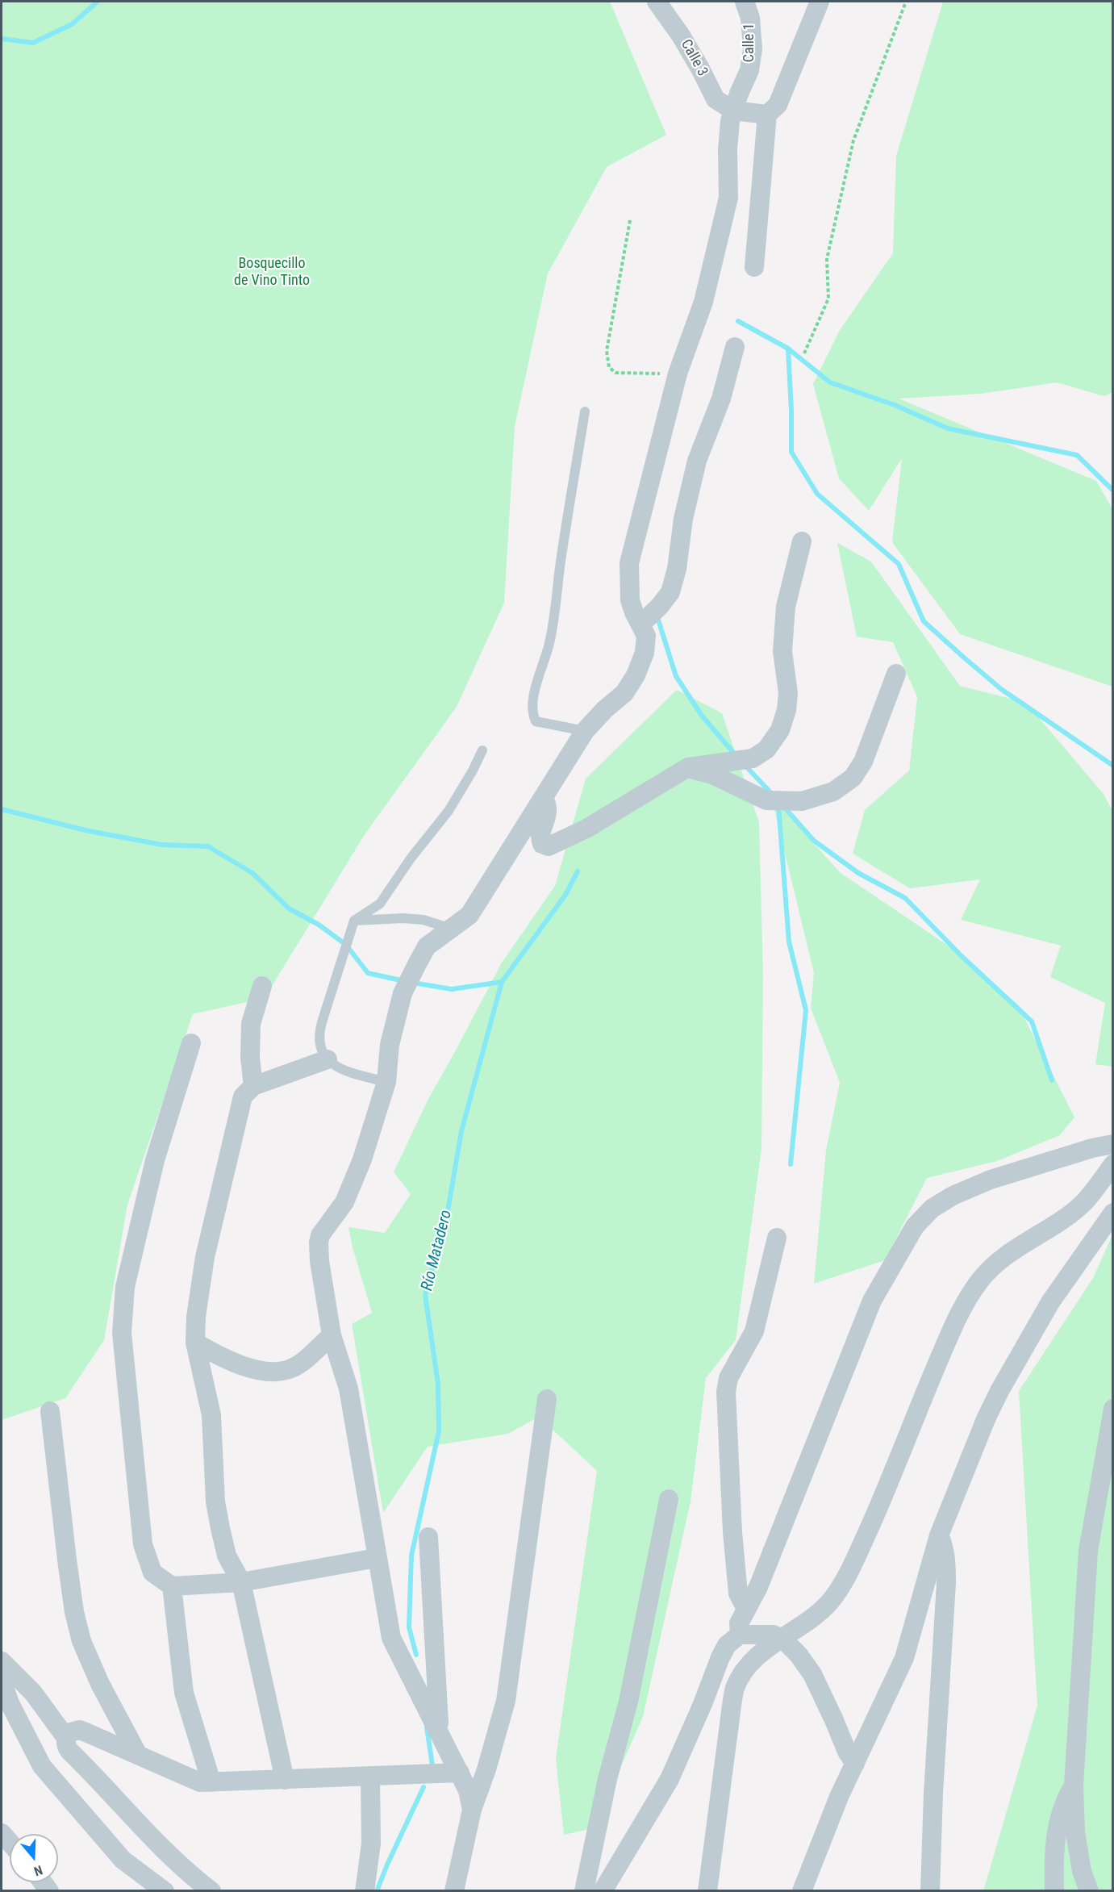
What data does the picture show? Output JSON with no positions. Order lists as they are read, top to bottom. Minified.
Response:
{"streets":{"street":["Calle 1","Calle 3"]},"crossings":[["Calle 1","Calle 3"]],"water":["Río Matadero"],"parks":["Bosquecillo de Vino Tinto"],"north":"bottom"}
